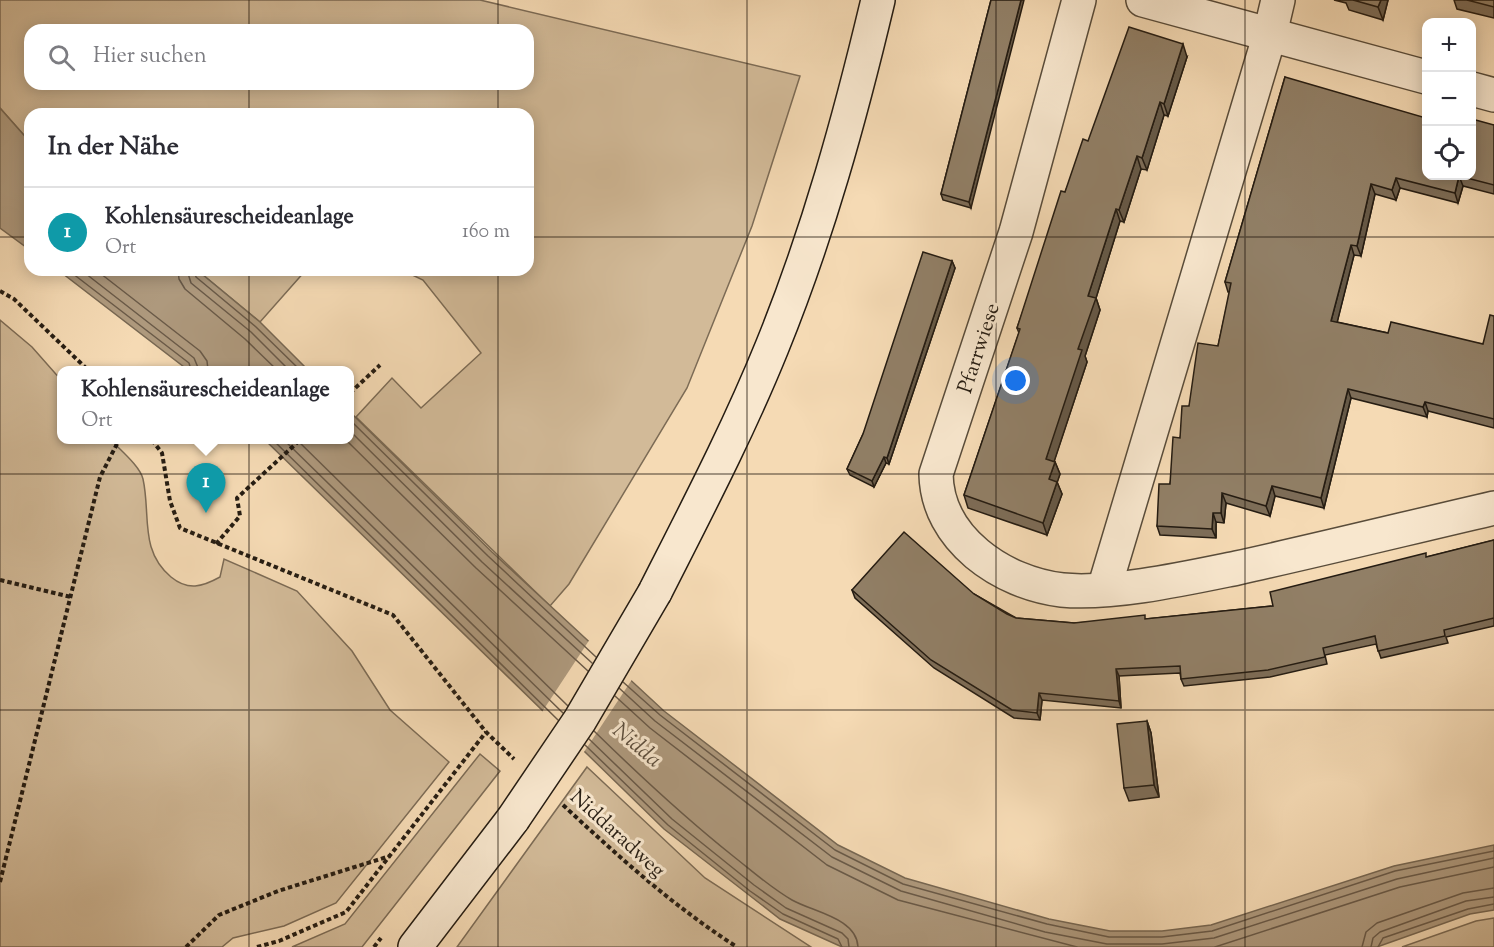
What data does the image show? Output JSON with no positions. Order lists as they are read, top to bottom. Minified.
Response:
{"streets":{"street":["Pfarrwiese"],"path":["Niddaradweg"]},"water":["Nidda"],"page":{"map_buttons":["+","−"],"search":"Hier suchen","heading":"In der Nähe","list":[{"mark":"1","name":"Kohlensäurescheideanlage","note":"Ort","value":"160 m"}],"popup":["Kohlensäurescheideanlage","Ort"],"pins":"1"}}
